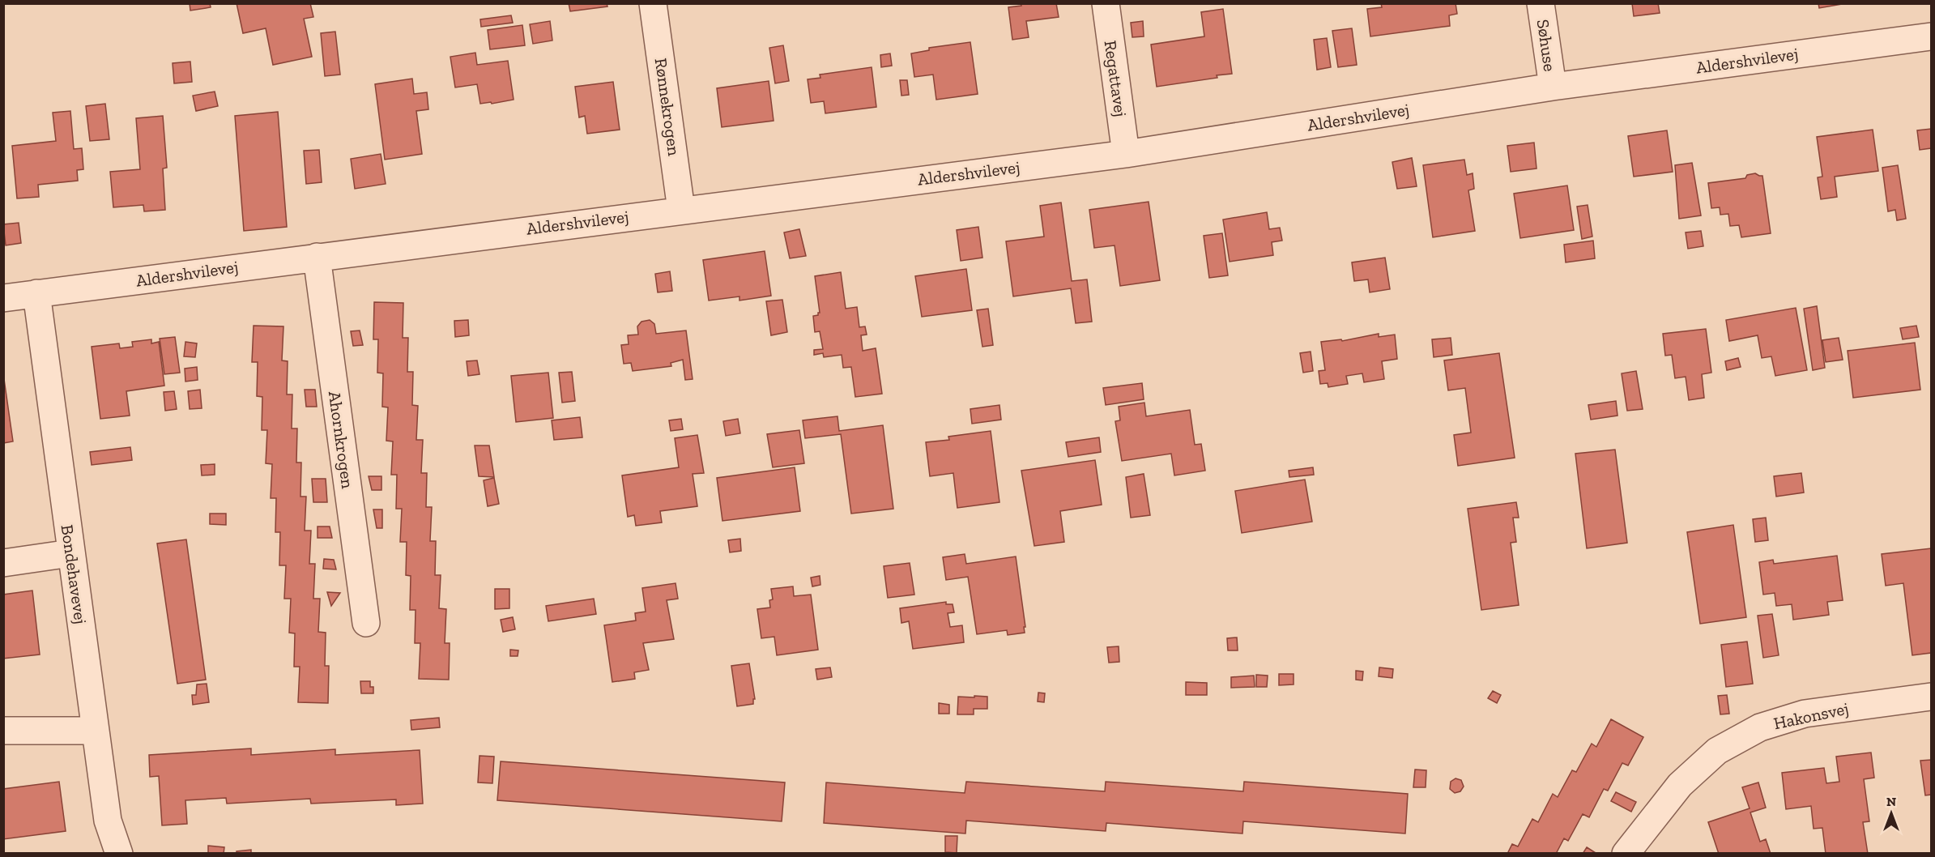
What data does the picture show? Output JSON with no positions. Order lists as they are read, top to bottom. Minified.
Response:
{"streets":{"street":["Søhuse","Aldershvilevej","Regattavej","Rønnekrogen","Ahornkrogen","Bondehavevej","Hakonsvej"]},"crossings":[["Søhuse","Aldershvilevej"],["Aldershvilevej","Regattavej"],["Aldershvilevej","Rønnekrogen"],["Aldershvilevej","Ahornkrogen"],["Aldershvilevej","Bondehavevej"]],"north":"top"}
